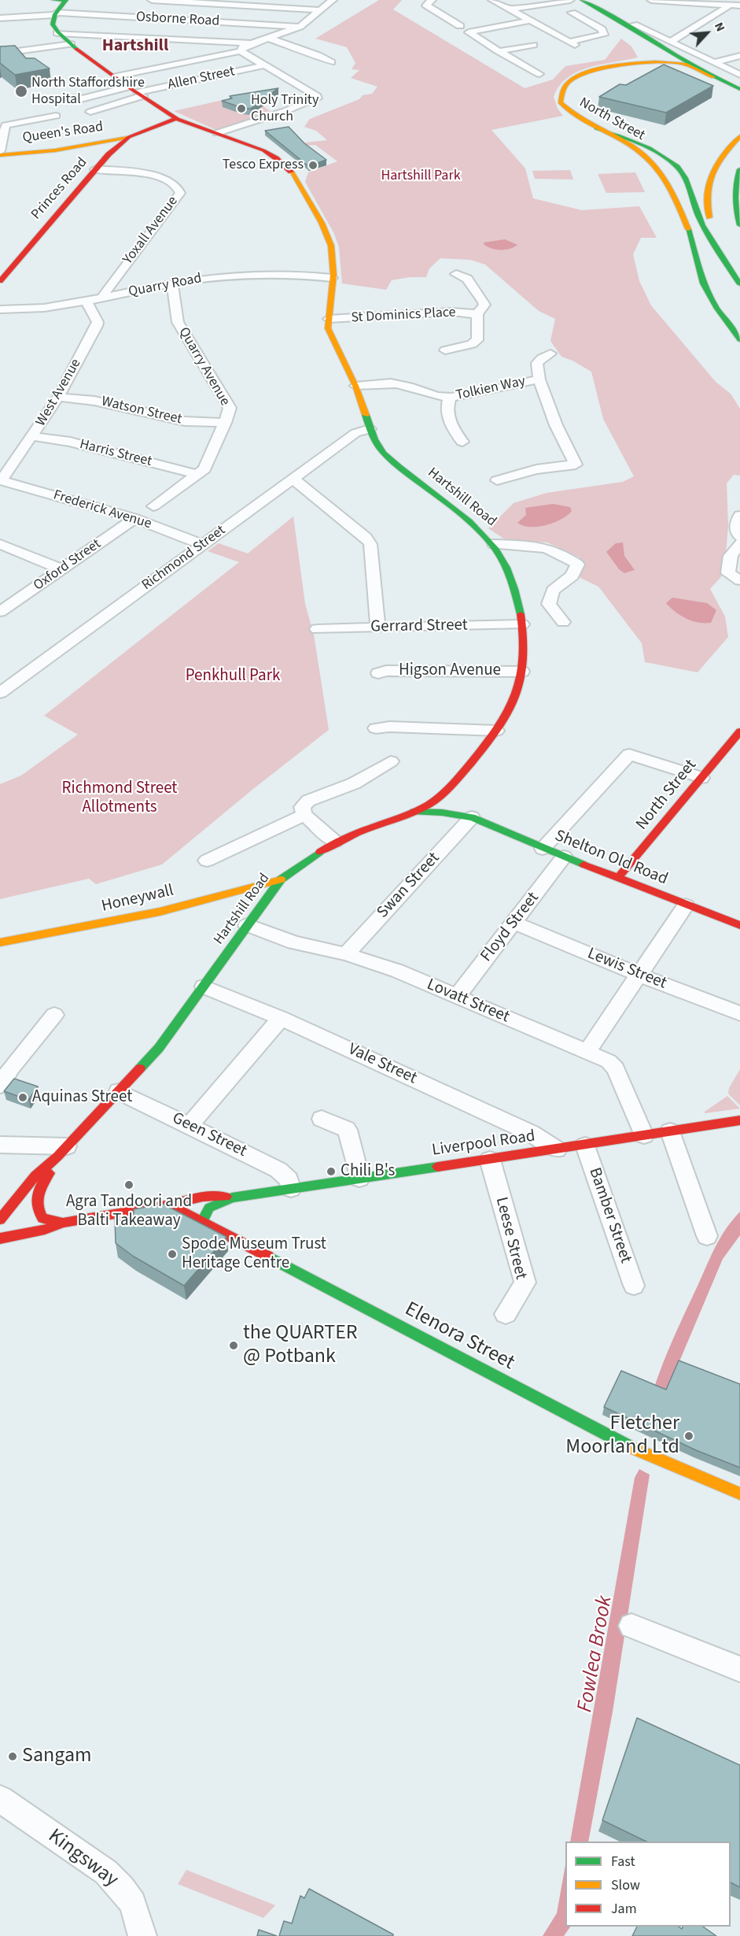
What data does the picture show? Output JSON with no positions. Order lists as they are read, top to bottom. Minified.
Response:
{"streets":{"main road":["North Street","Queen's Road","Princes Road","Hartshill Road","Shelton Old Road","Honeywall","Liverpool Road","Elenora Street"],"street":["Osborne Road","Allen Street","Yoxall Avenue","Quarry Road","St Dominics Place","Quarry Avenue","Tolkien Way","West Avenue","Watson Street","Harris Street","Frederick Avenue","Richmond Street","Oxford Street","Gerrard Street","Higson Avenue","Swan Street","Floyd Street","Lewis Street","Lovatt Street","Vale Street","Geen Street","Bamber Street","Leese Street","Kingsway"]},"crossings":[["Allen Street","Hartshill Road"],["North Street","Shelton Old Road"],["Queen's Road","Princes Road"],["Princes Road","Yoxall Avenue"],["Princes Road","Hartshill Road"],["Yoxall Avenue","Quarry Road"],["Quarry Road","Quarry Avenue"],["Quarry Road","West Avenue"],["Quarry Road","Hartshill Road"],["St Dominics Place","Hartshill Road"],["Quarry Avenue","Watson Street"],["Tolkien Way","Hartshill Road"],["West Avenue","Watson Street"],["West Avenue","Harris Street"],["West Avenue","Frederick Avenue"],["Hartshill Road","Richmond Street"],["Hartshill Road","Gerrard Street"],["Hartshill Road","Higson Avenue"],["Hartshill Road","Shelton Old Road"],["Hartshill Road","Honeywall"],["Hartshill Road","Lovatt Street"],["Hartshill Road","Vale Street"],["Hartshill Road","Geen Street"],["Hartshill Road","Liverpool Road"],["Frederick Avenue","Richmond Street"],["Frederick Avenue","Oxford Street"],["Shelton Old Road","Swan Street"],["Shelton Old Road","Floyd Street"],["Swan Street","Lovatt Street"],["Floyd Street","Lewis Street"],["Floyd Street","Lovatt Street"],["Lovatt Street","Liverpool Road"],["Vale Street","Liverpool Road"],["Geen Street","Liverpool Road"],["Liverpool Road","Bamber Street"],["Liverpool Road","Leese Street"],["Liverpool Road","Elenora Street"]],"districts":["Hartshill"],"water":["Fowlea Brook"],"parks":["Hartshill Park","Penkhull Park","Richmond Street Allotments"],"places":["North Staffordshire Hospital","Holy Trinity Church","Tesco Express","Aquinas Street","Chili B's","Agra Tandoori and Balti Takeaway","Spode Museum Trust Heritage Centre","the QUARTER @ Potbank","Fletcher Moorland Ltd","Sangam"],"legend":["Fast","Slow","Jam"],"north":"top right"}
